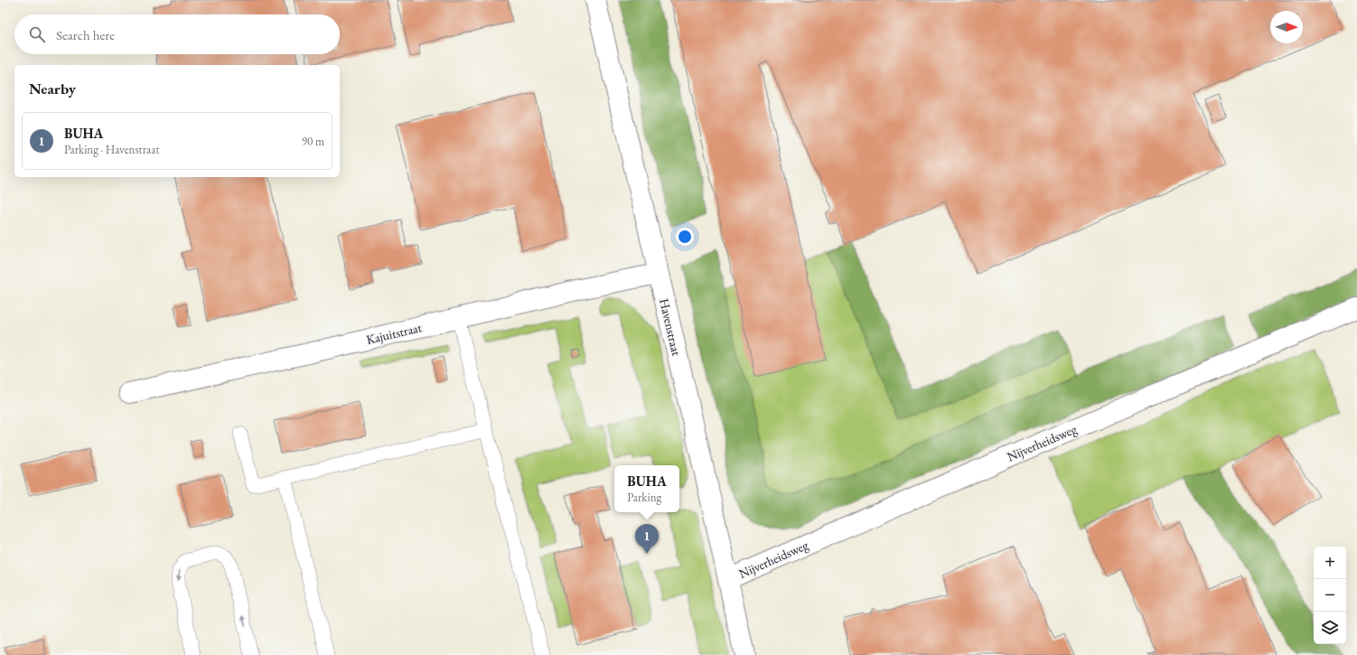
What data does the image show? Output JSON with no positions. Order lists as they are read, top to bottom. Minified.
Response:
{"streets":{"street":["Havenstraat","Kajuitstraat","Nijverheidsweg"]},"crossings":[["Havenstraat","Kajuitstraat"],["Havenstraat","Nijverheidsweg"]],"north":"right","page":{"search":"Search here","heading":"Nearby","list":[{"mark":"1","name":"BUHA","note":"Parking · Havenstraat","value":"90 m"}],"popup":["BUHA","Parking"],"pins":"1","map_buttons":["+","−"]}}
